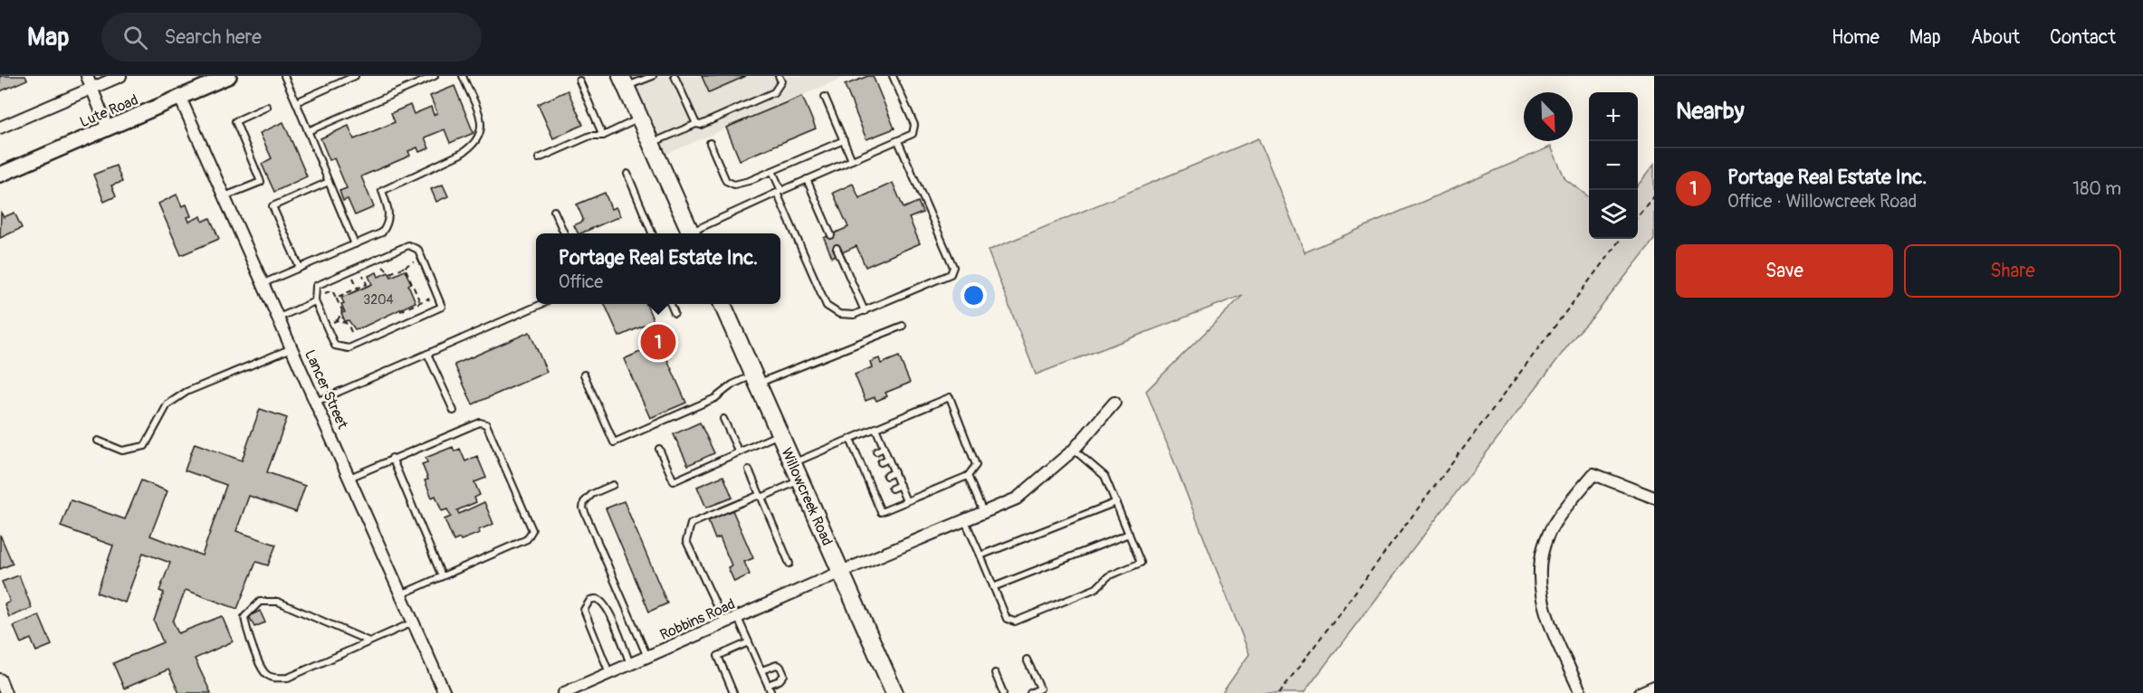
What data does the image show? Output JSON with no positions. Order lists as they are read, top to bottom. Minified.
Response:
{"streets":{"main road":["Willowcreek Road"],"street":["Lute Road","Lancer Street","Robbins Road"]},"crossings":[["Lute Road","Lancer Street"],["Willowcreek Road","Robbins Road"]],"house_numbers":["3204"],"north":"bottom right","page":{"header":"Map","search":"Search here","nav":["Home","Map","About","Contact"],"heading":"Nearby","map_buttons":["+","−"],"list":[{"mark":"1","name":"Portage Real Estate Inc.","note":"Office · Willowcreek Road","value":"180 m"}],"buttons":["Save","Share"],"popup":["Portage Real Estate Inc.","Office"],"pins":"1"}}
